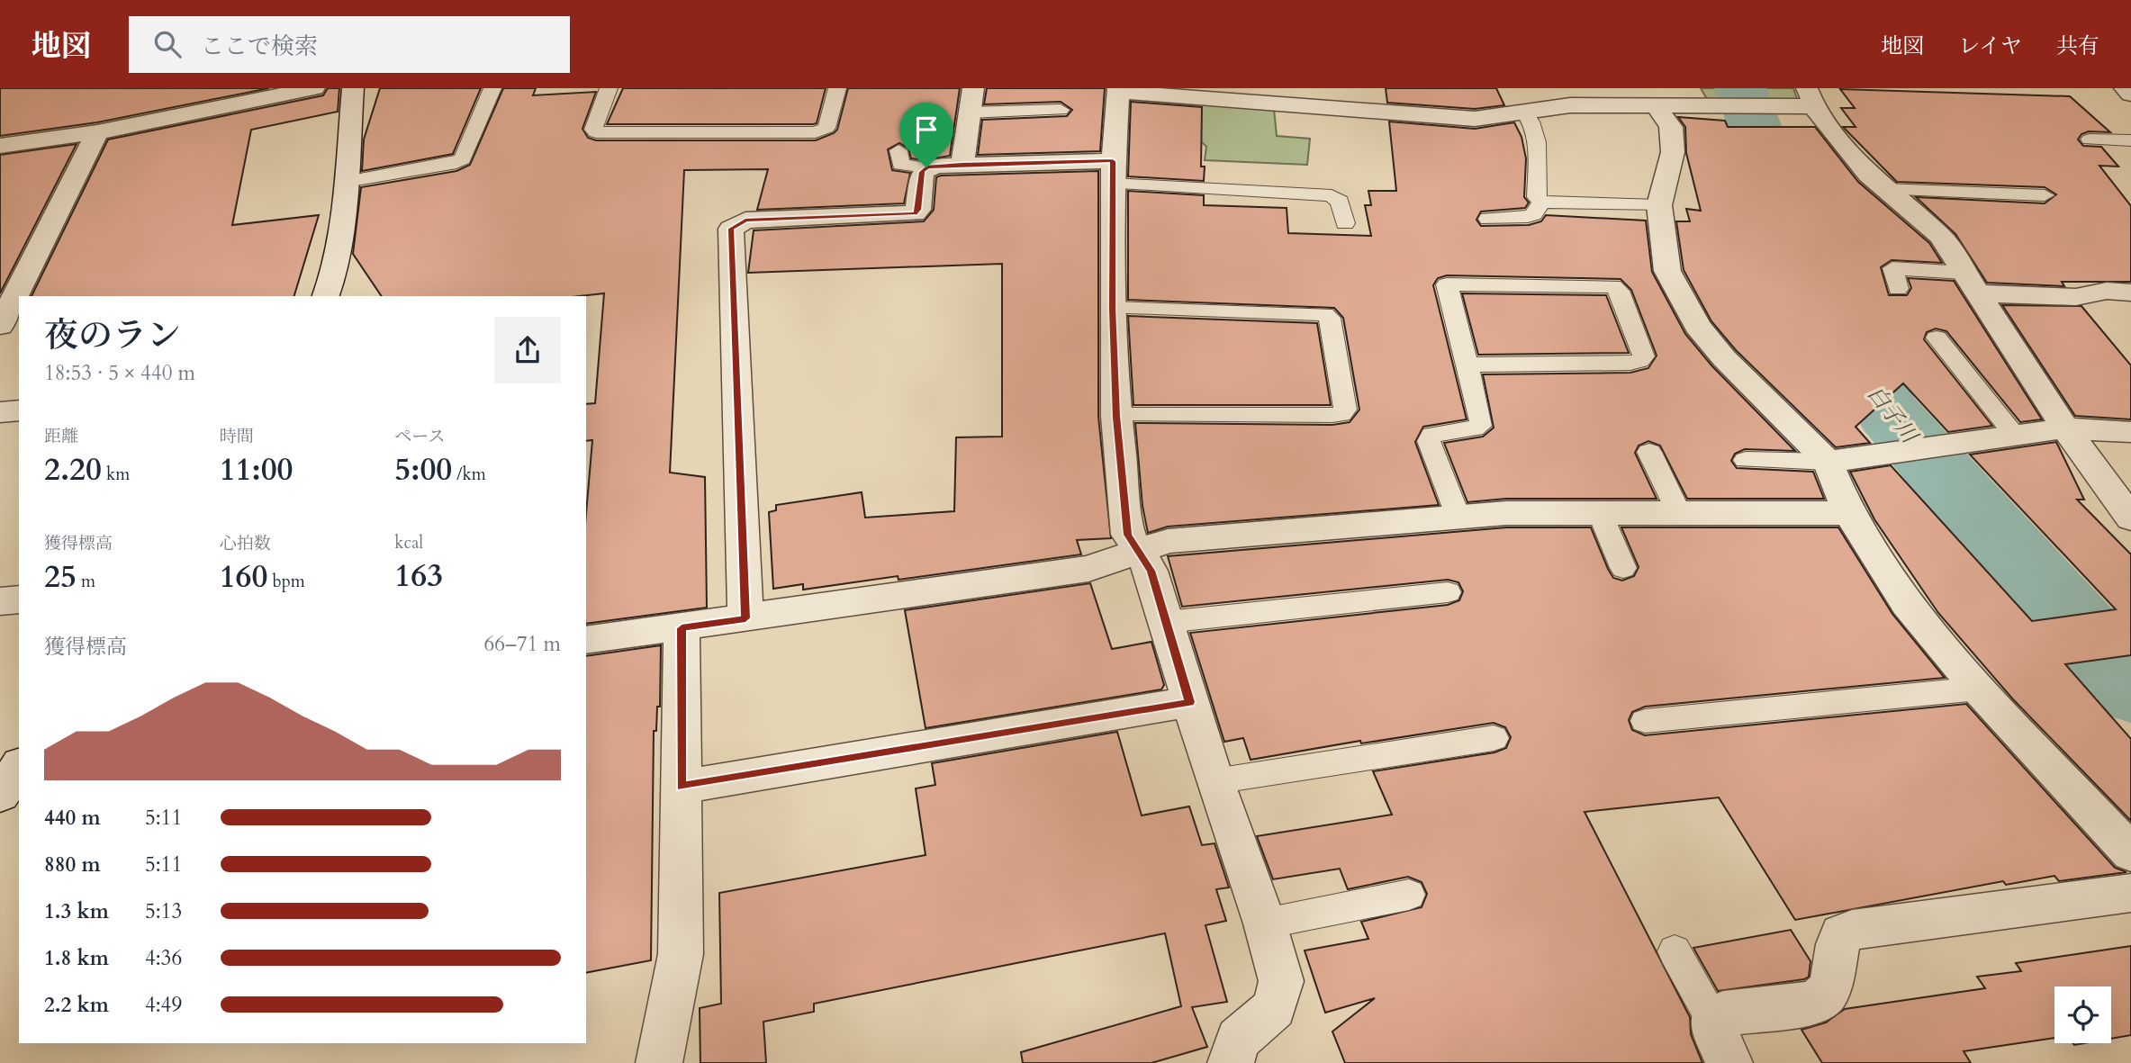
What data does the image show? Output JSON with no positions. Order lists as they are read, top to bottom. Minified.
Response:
{"water":["白子川"],"page":{"header":"地図","search":"ここで検索","nav":["地図","レイヤ","共有"],"heading":["夜のラン","18:53 · 5 × 440 m"],"stats":[["距離","2.20 km"],["時間","11:00"],["ペース","5:00 /km"],["獲得標高","25 m"],["心拍数","160 bpm"],["kcal","163"]],"chart":["獲得標高","66–71 m"],"list":[{"name":"440 m","note":"5:11"},{"name":"880 m","note":"5:11"},{"name":"1.3 km","note":"5:13"},{"name":"1.8 km","note":"4:36"},{"name":"2.2 km","note":"4:49"}]}}
